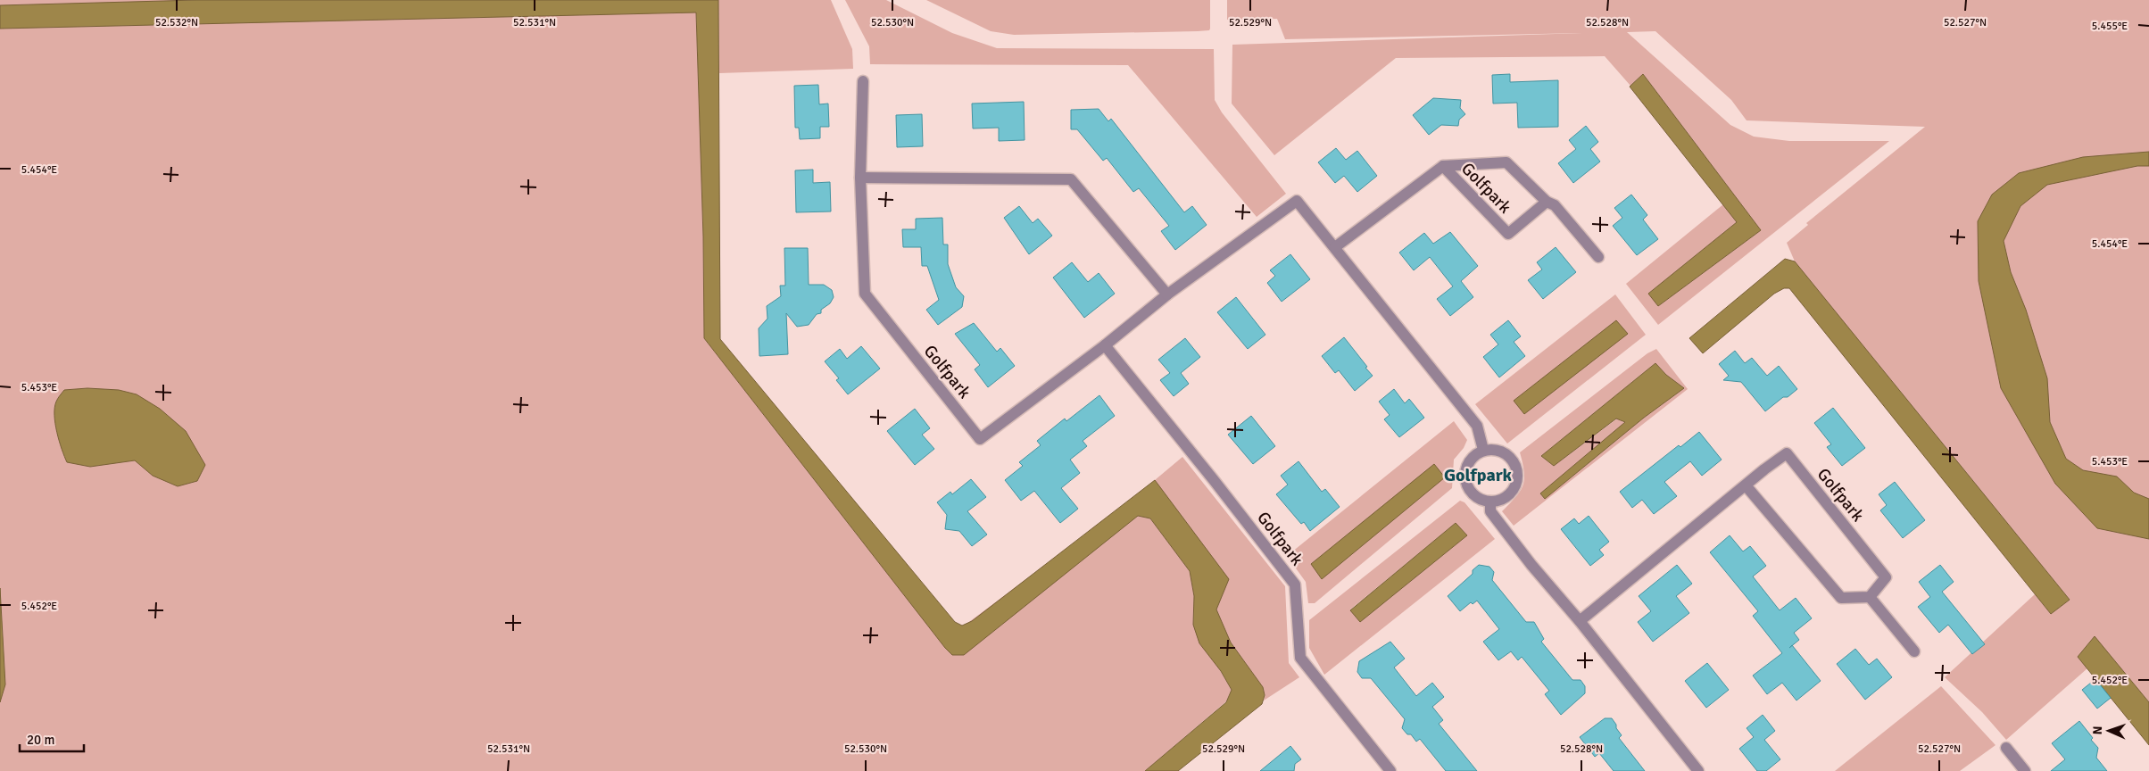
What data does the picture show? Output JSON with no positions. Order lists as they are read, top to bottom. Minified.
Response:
{"streets":{"street":["Golfpark"]},"districts":["Golfpark"],"scale_bar":"20 m","north":"left","coordinates":["52.532°N","52.531°N","52.530°N","52.529°N","52.528°N","52.527°N","5.455°E","5.454°E","5.453°E","5.452°E"]}
